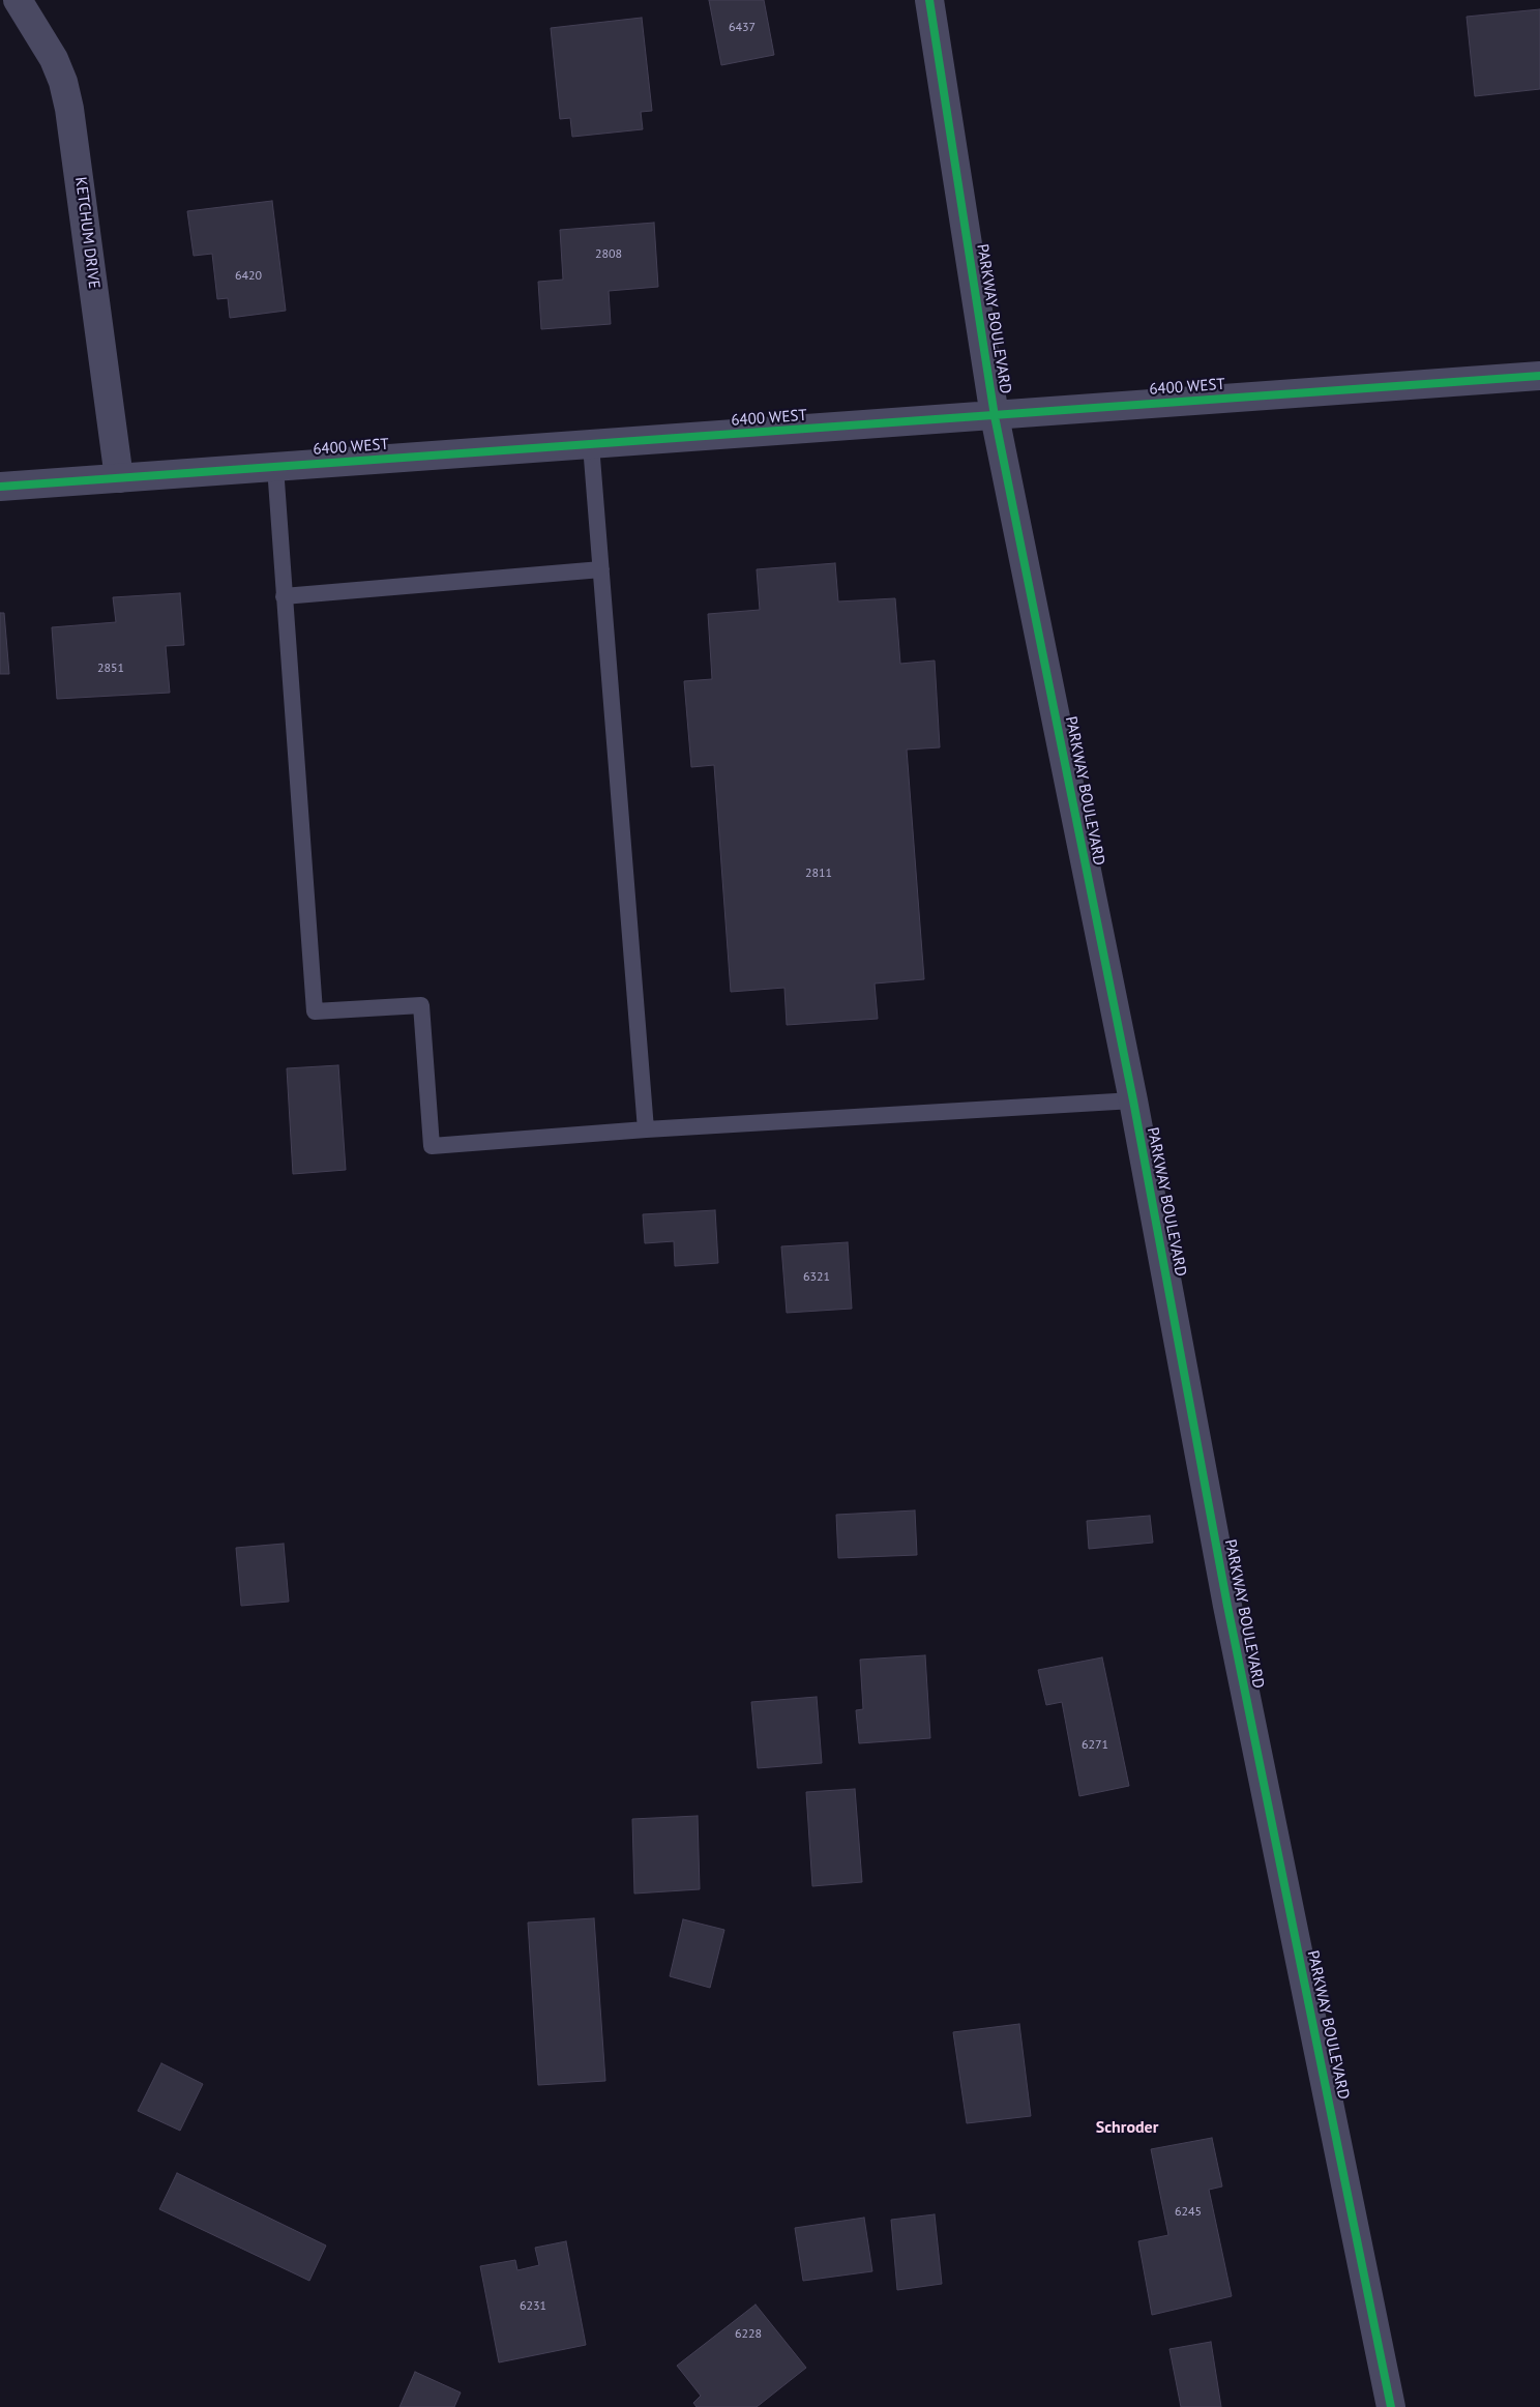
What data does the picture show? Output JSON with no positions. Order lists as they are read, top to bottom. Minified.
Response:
{"streets":{"street":["KETCHUM DRIVE","PARKWAY BOULEVARD","6400 WEST"]},"crossings":[["KETCHUM DRIVE","6400 WEST"],["PARKWAY BOULEVARD","6400 WEST"]],"districts":["Schroder"],"house_numbers":["6437","2808","6420","2851","2811","6321","6271","6245","6231","6228"]}
